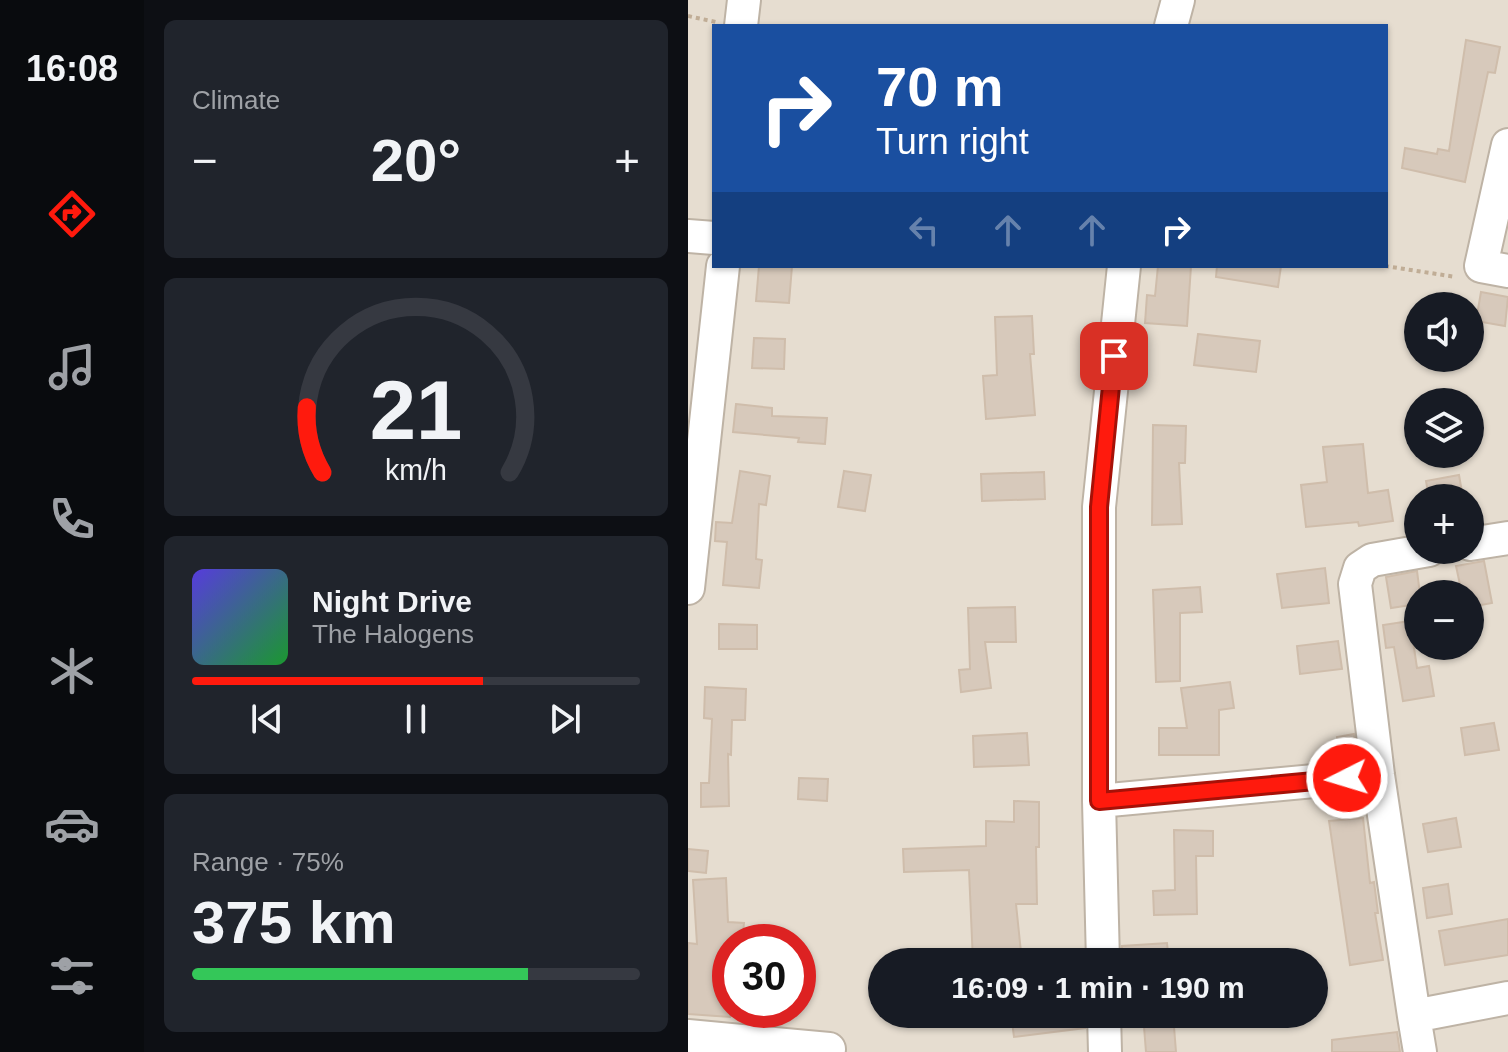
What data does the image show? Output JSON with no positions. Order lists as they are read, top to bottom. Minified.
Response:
{"page":{"tabs":"16:08","tile":["Climate",["Range · 75%","375 km"]],"turn":["70 m","Turn right"],"heat":["−","20°","+"],"map_buttons":["+","−"],"song":["Night Drive","The Halogens"],"limit":"30","trip":"16:09 · 1 min · 190 m","gauge":["21","km/h"]}}
